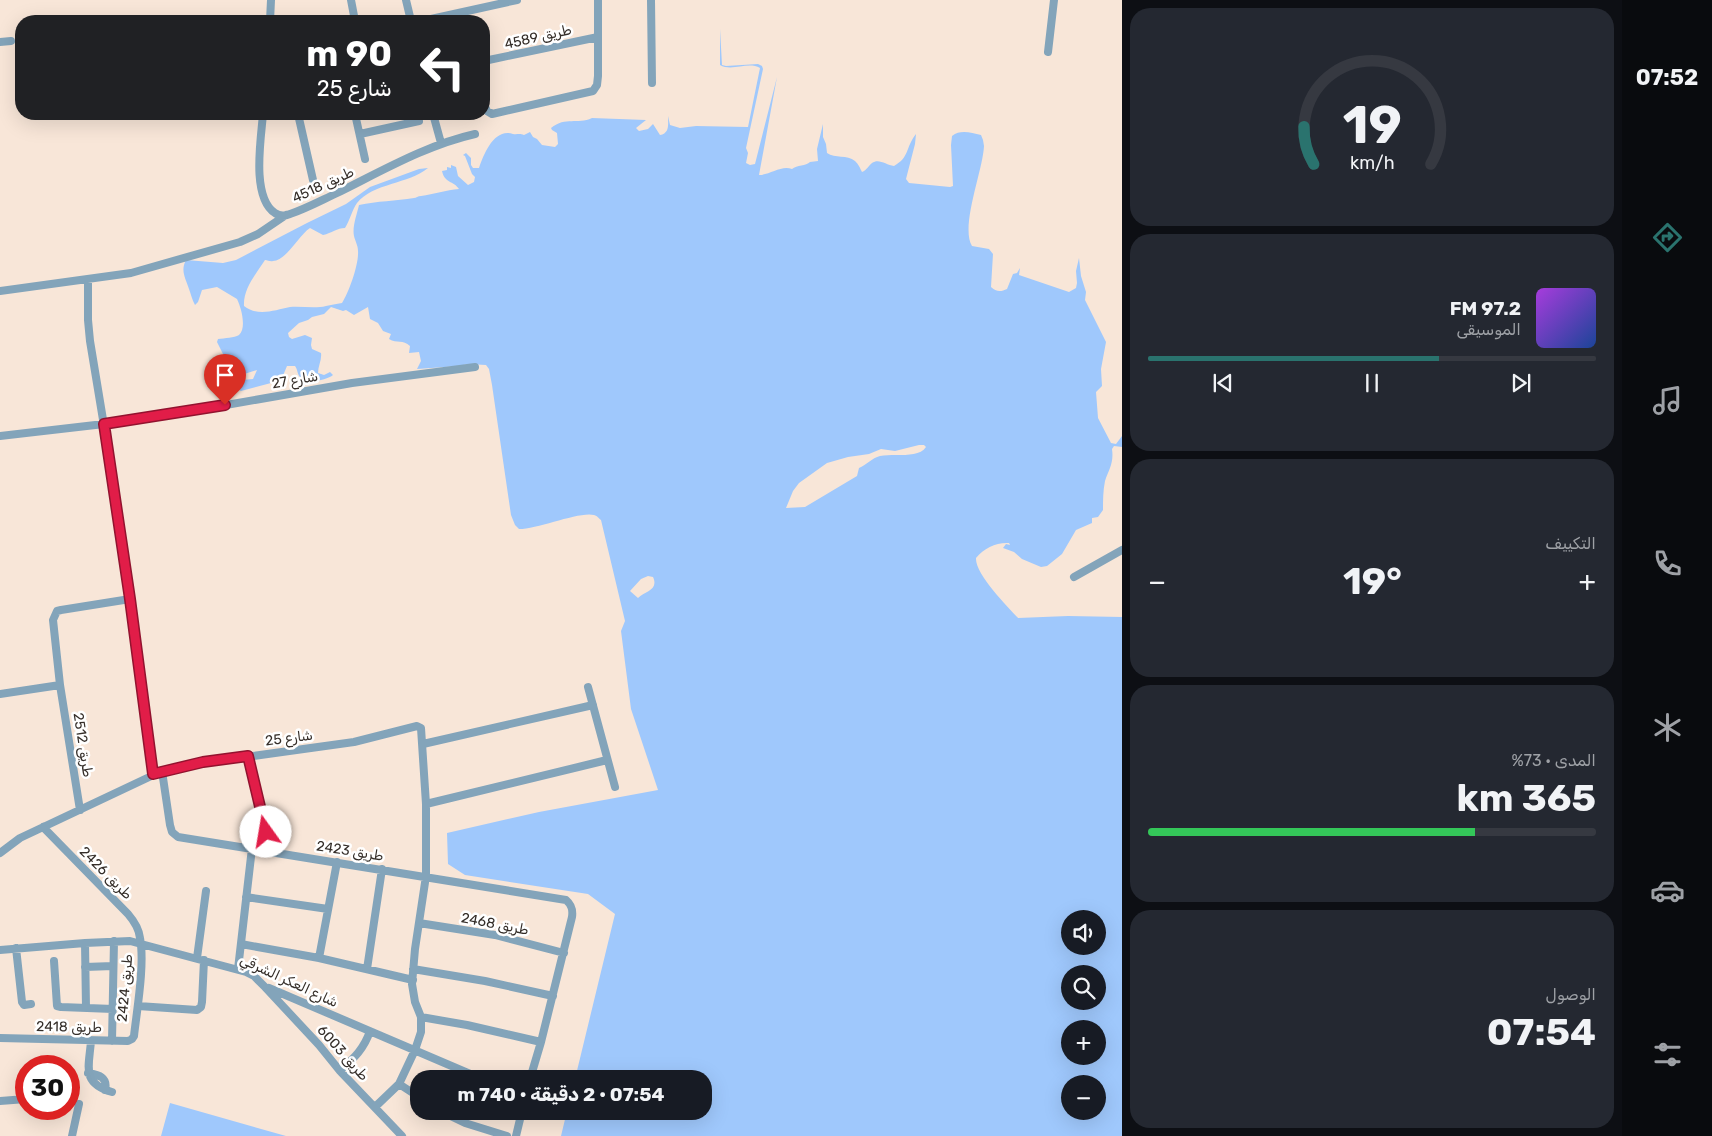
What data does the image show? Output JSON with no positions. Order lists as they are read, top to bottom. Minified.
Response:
{"streets":{"street":["طريق 4589","طريق 4518","شارع 27","شارع 25","طريق 2512","طريق 2423","طريق 2426","طريق 2468","شارع العكر الشرقي","طريق 2424","طريق 2418","طريق 6003"]},"crossings":[["شارع 25","طريق 2512"],["شارع 25","طريق 2423"],["شارع 25","طريق 2426"],["شارع 25","طريق 2468"],["طريق 2423","طريق 2468"],["طريق 2426","شارع العكر الشرقي"],["طريق 2426","طريق 2424"],["شارع العكر الشرقي","طريق 2424"],["شارع العكر الشرقي","طريق 6003"],["طريق 2424","طريق 2418"]],"page":{"tabs":"07:52","turn":["90 m","شارع 25"],"song":["97.2 FM","الموسيقى"],"tile":["التكييف",["المدى · 73%","365 km"],["الوصول","07:54"]],"heat":["−","19°","+"],"map_buttons":["+","−"],"limit":"30","trip":"07:54 · 2 دقيقة · 740 m","gauge":["19","km/h"]}}
